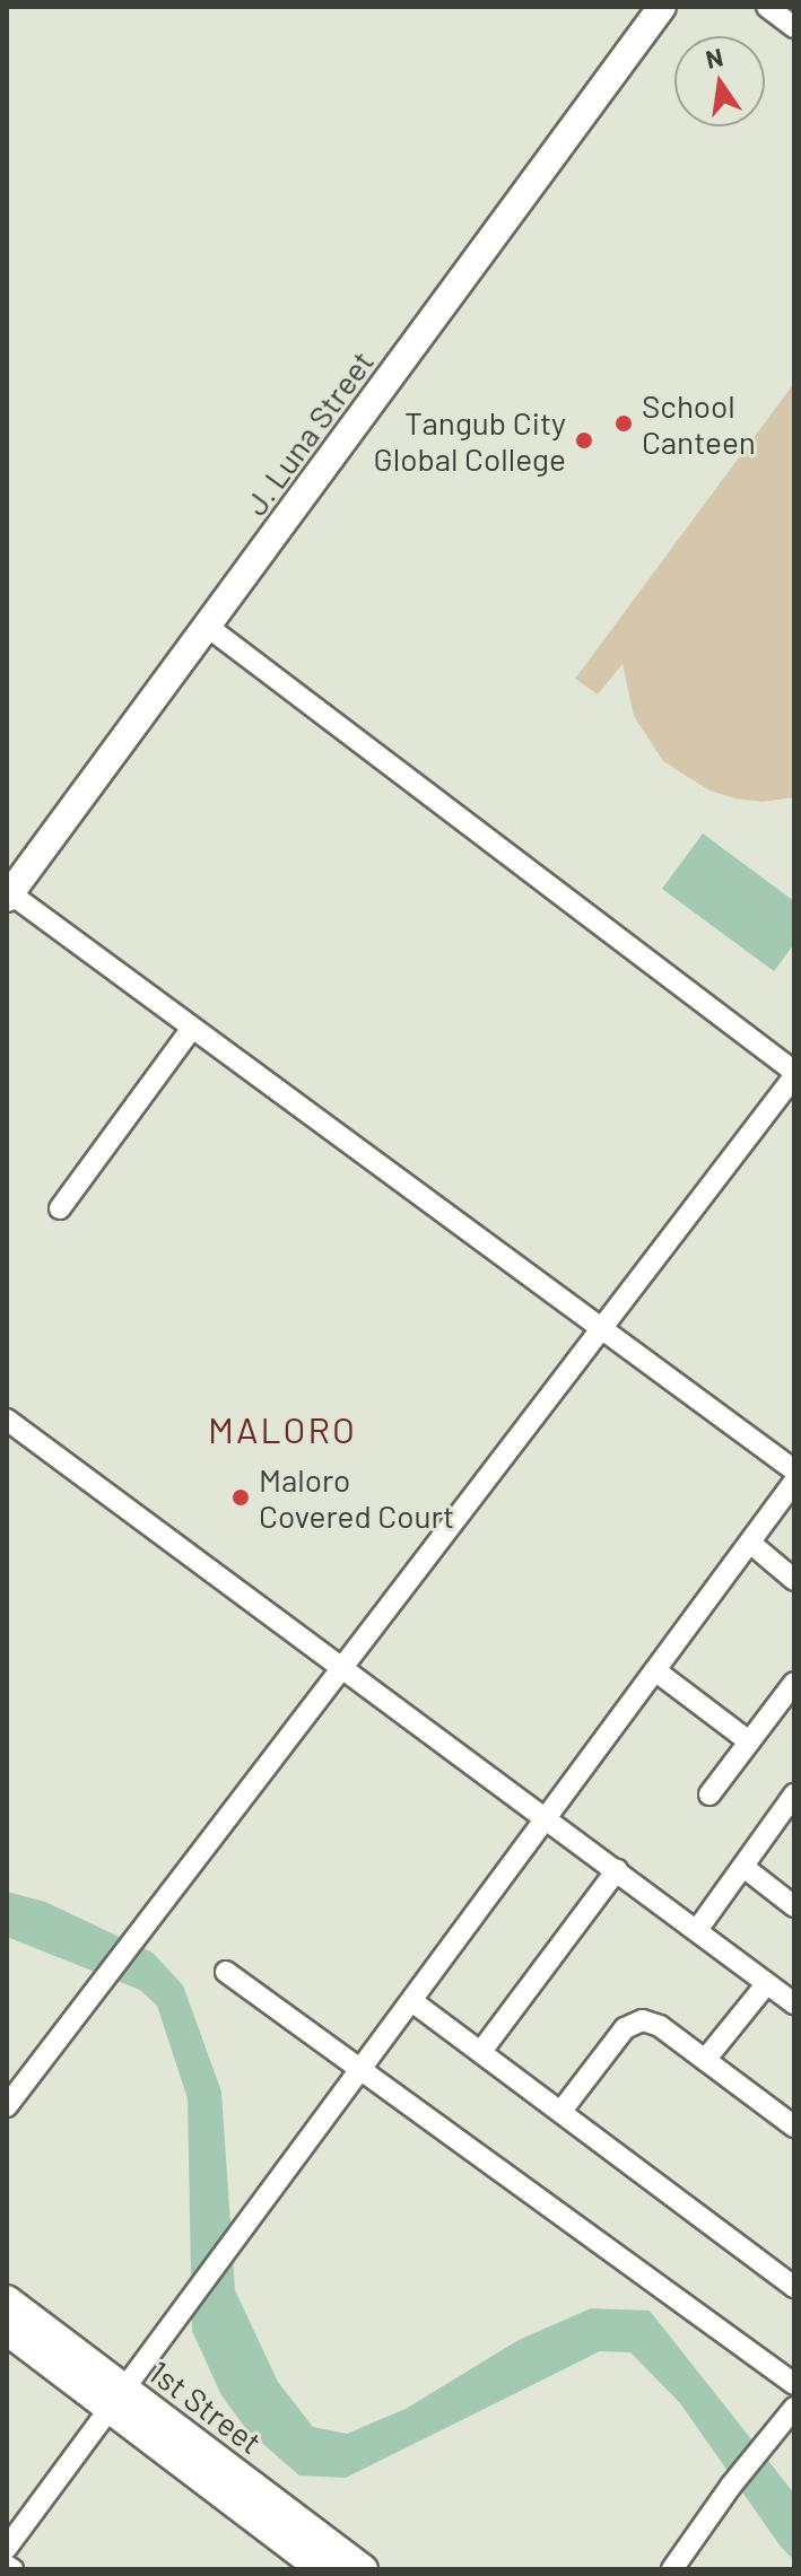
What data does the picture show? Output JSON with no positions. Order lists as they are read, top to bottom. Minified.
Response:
{"streets":{"main road":["1st Street"],"street":["J. Luna Street"]},"districts":["MALORO"],"places":["School Canteen","Tangub City Global College","Maloro Covered Court"],"north":"top"}
